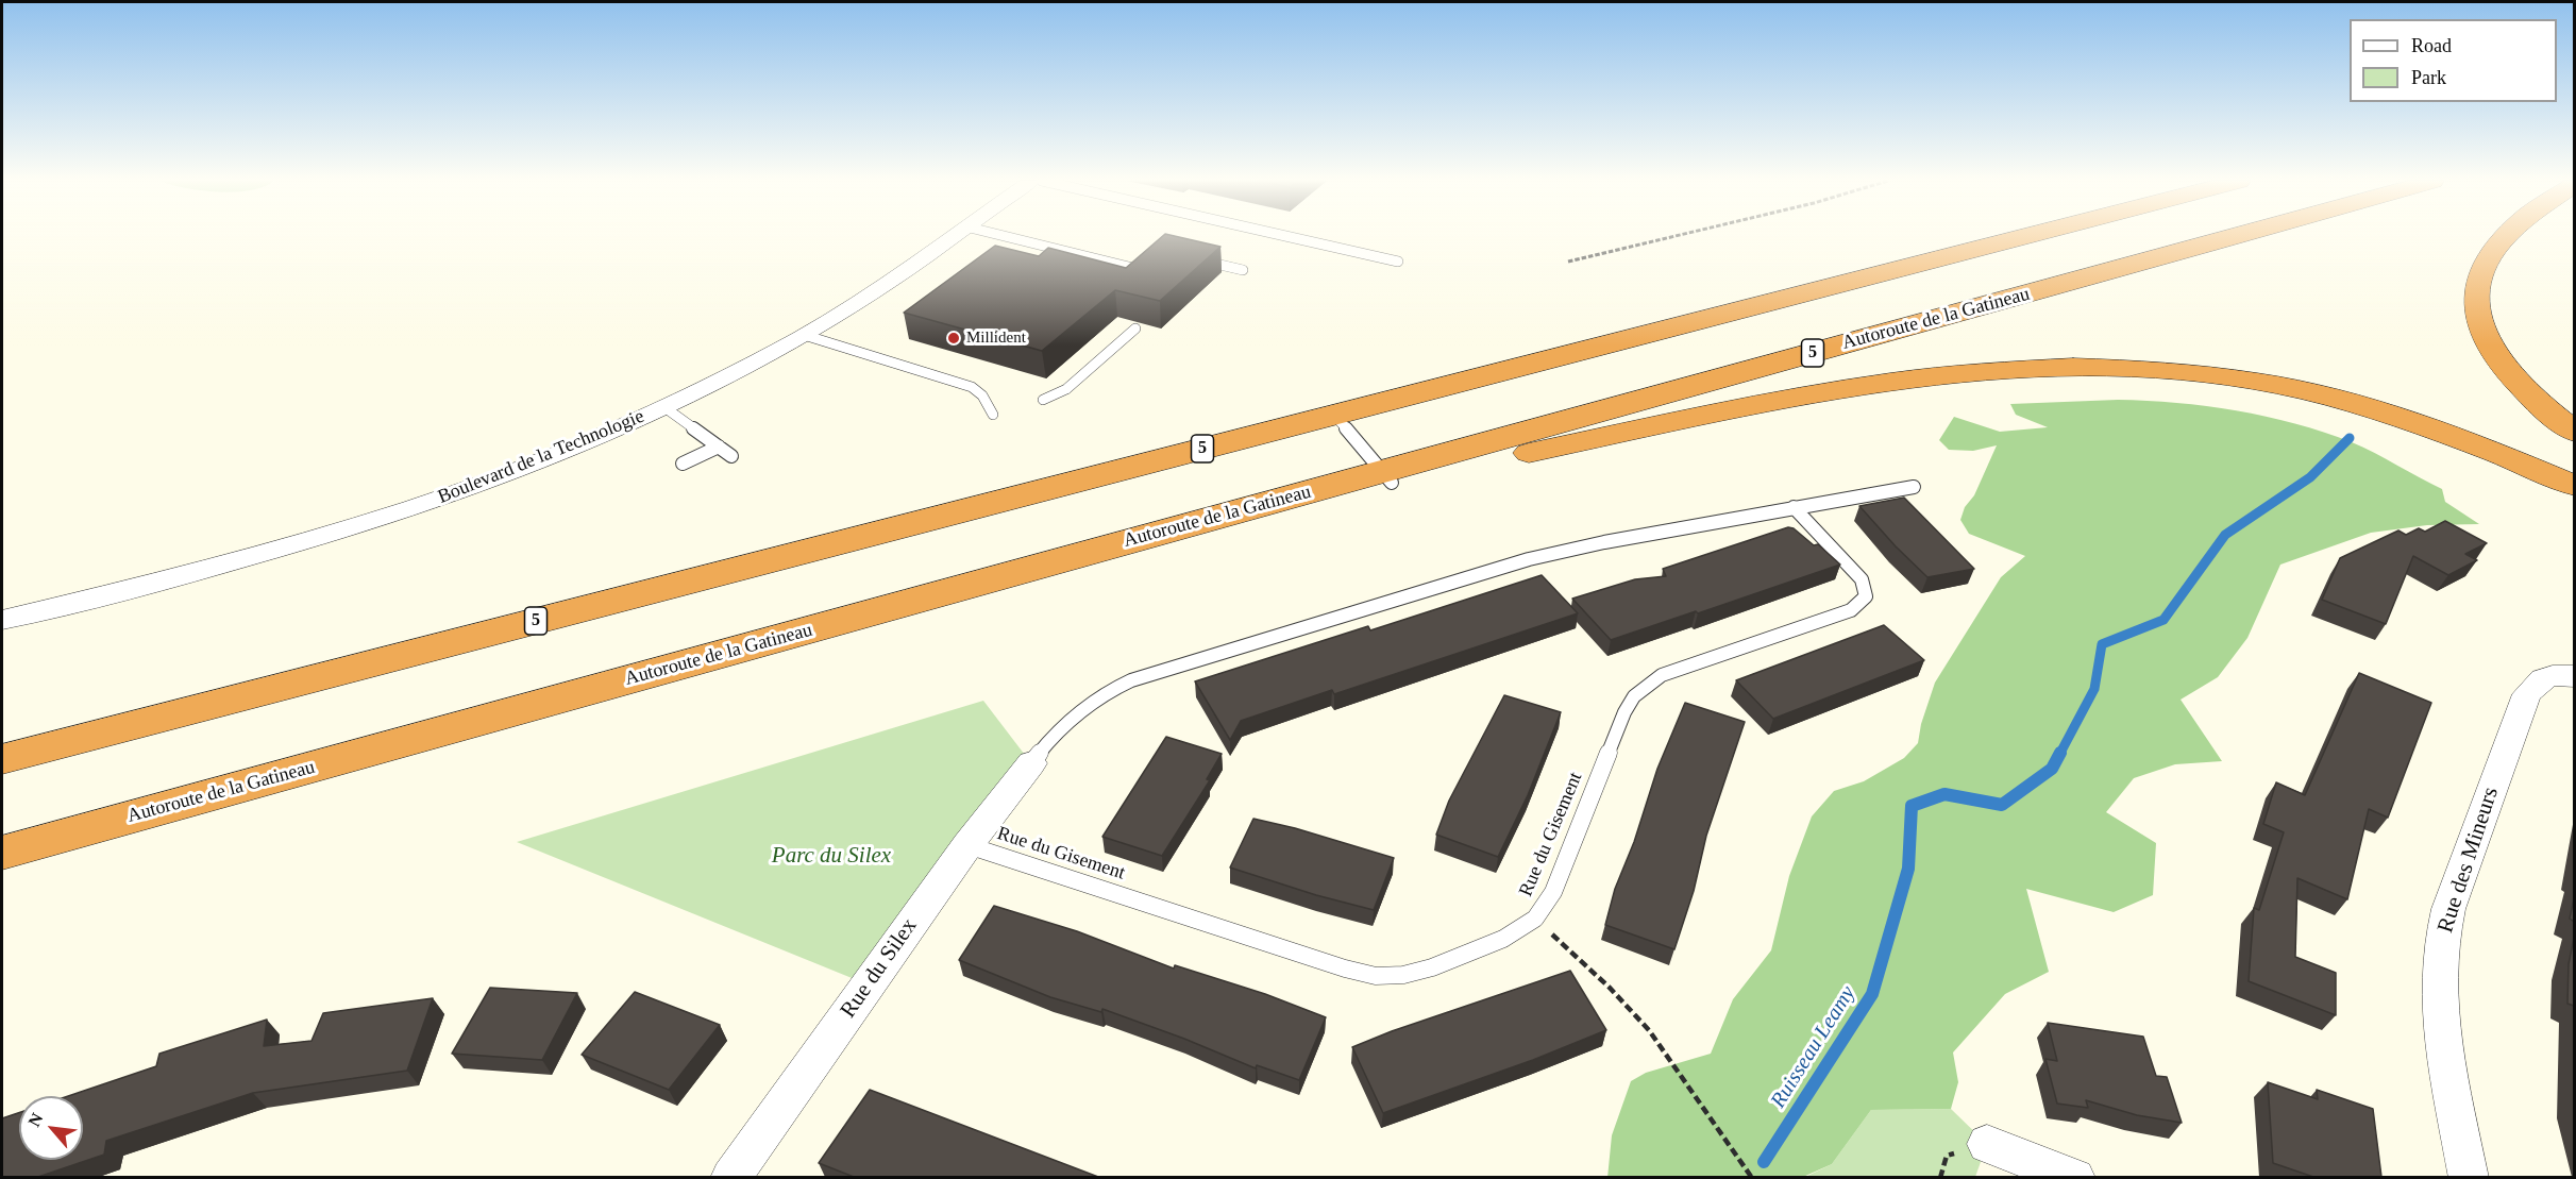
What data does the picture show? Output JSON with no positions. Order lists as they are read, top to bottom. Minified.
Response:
{"streets":{"highway":["Autoroute de la Gatineau","5"],"street":["Boulevard de la Technologie","Rue des Mineurs","Rue du Silex"],"lane":["Rue du Gisement"]},"crossings":[["Rue du Gisement","Rue du Silex"]],"water":["Ruisseau Leamy"],"parks":["Parc du Silex"],"places":["Millident"],"legend":["Road","Park"],"north":"top left"}
